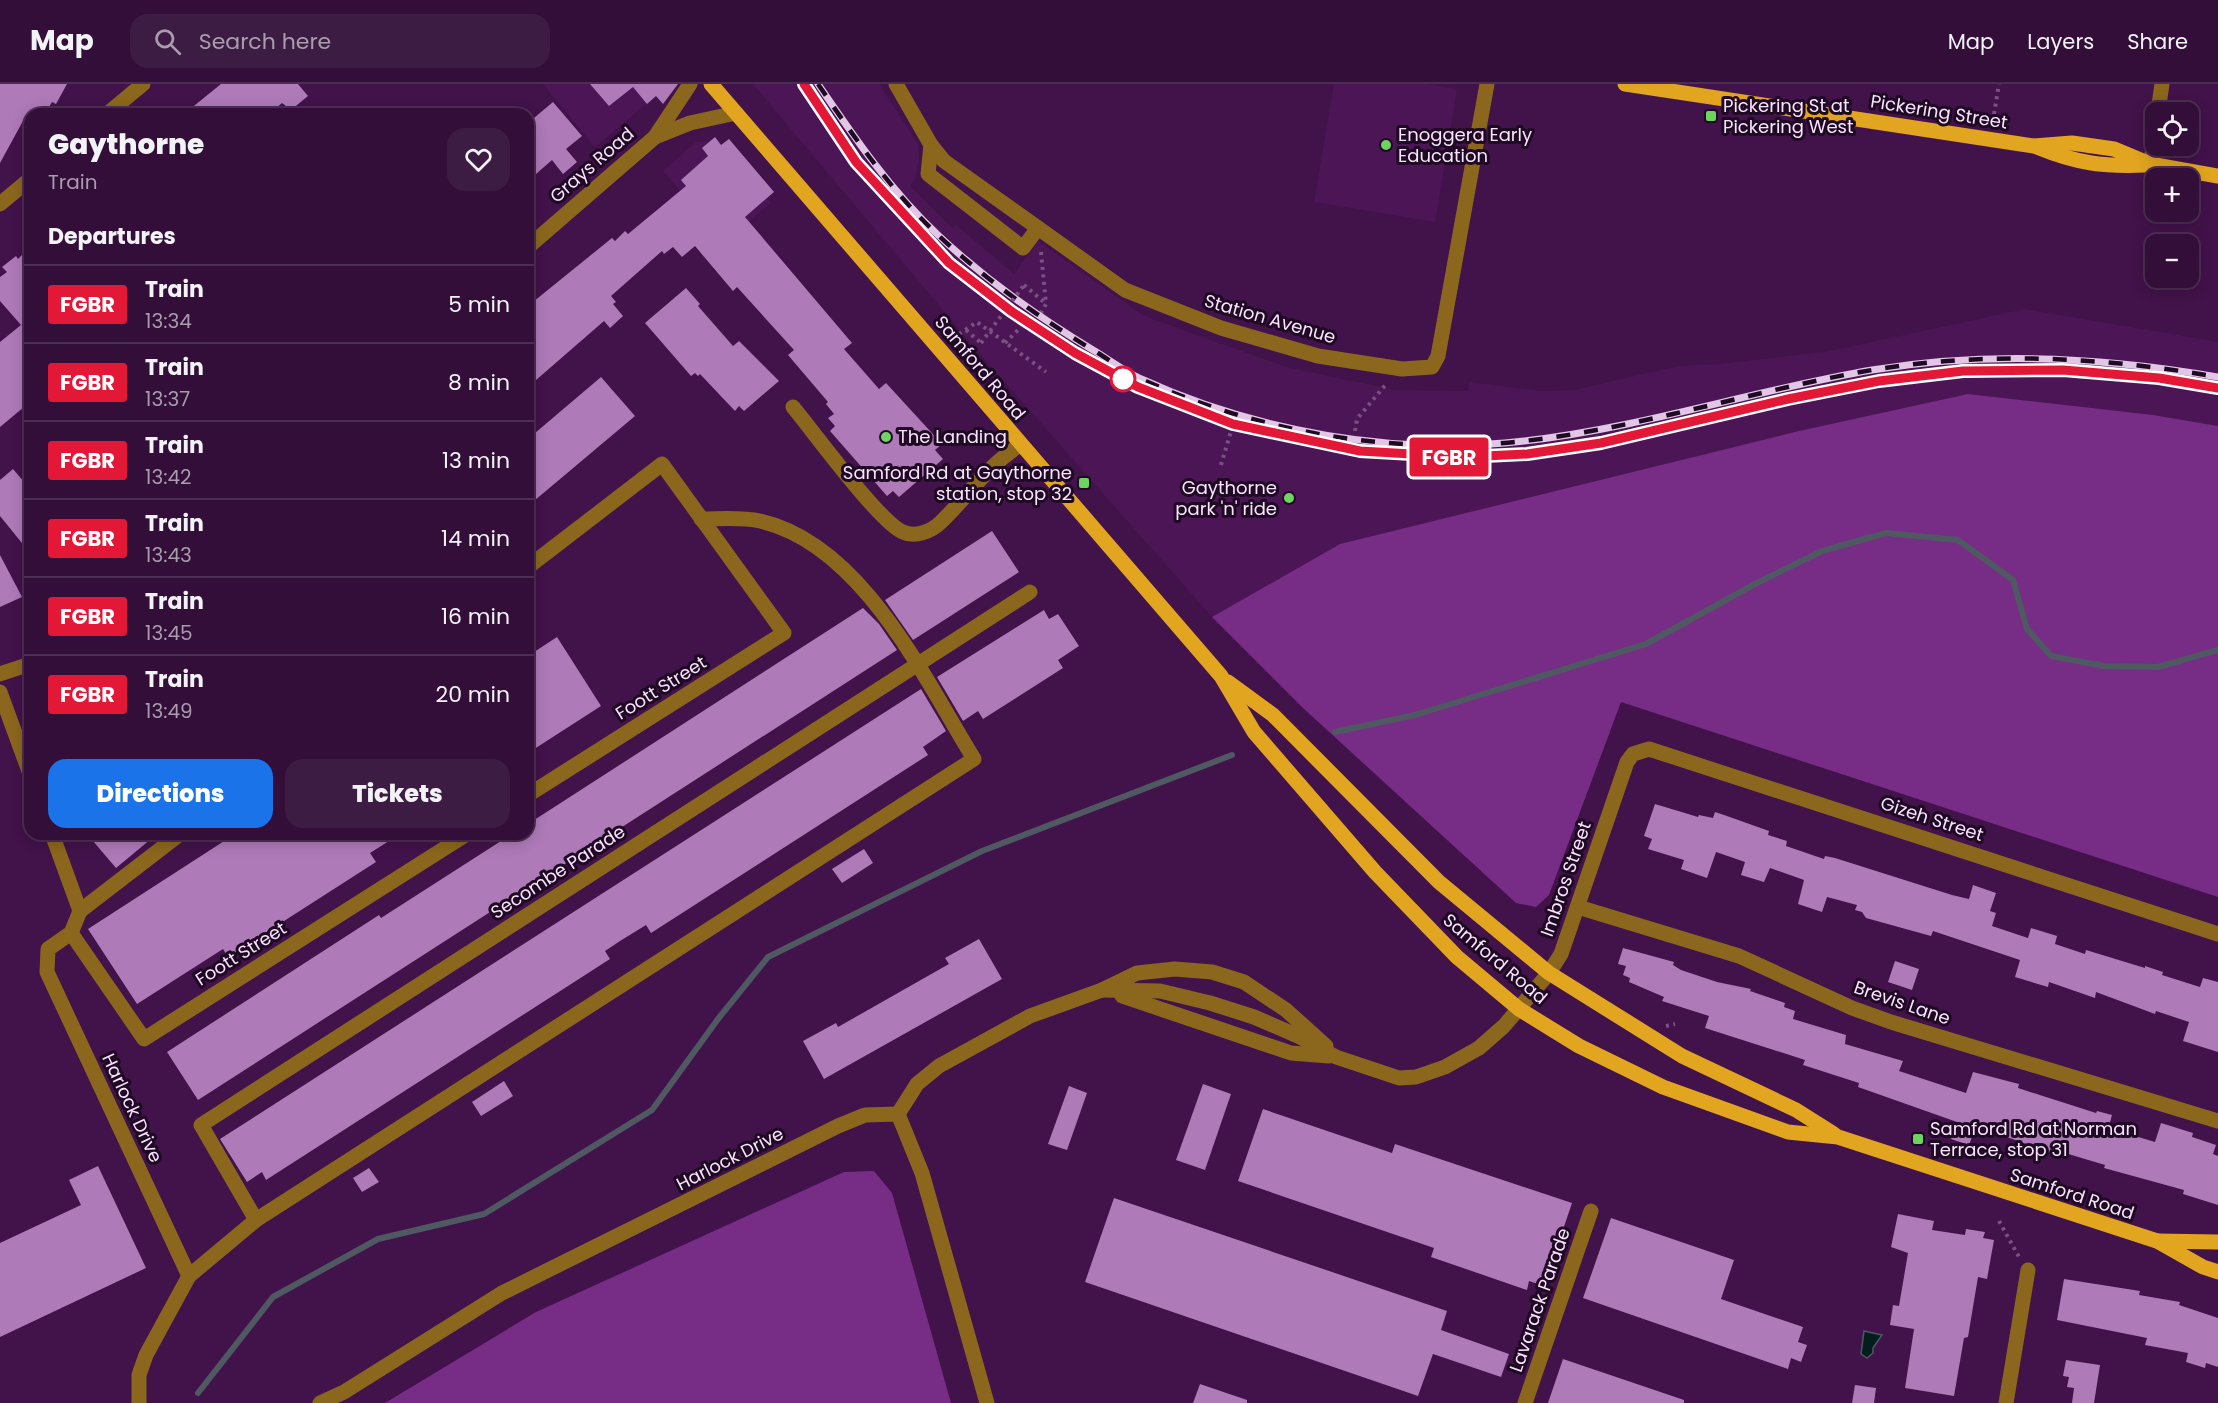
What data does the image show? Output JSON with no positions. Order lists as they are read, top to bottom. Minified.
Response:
{"streets":{"main road":["Pickering Street","Samford Road"],"street":["Grays Road","Station Avenue","Foott Street","Gizeh Street","Secombe Parade","Imbros Street","Brevis Lane","Harlock Drive","Lavarack Parade"]},"crossings":[["Grays Road","Samford Road"],["Samford Road","Imbros Street"],["Foott Street","Harlock Drive"],["Gizeh Street","Imbros Street"],["Imbros Street","Brevis Lane"]],"places":{"transit":["Pickering St at Pickering West","Samford Rd at Gaythorne station, stop 32","Samford Rd at Norman Terrace, stop 31"],"other":["Enoggera Early Education","The Landing","Gaythorne park 'n' ride"]},"page":{"header":"Map","search":"Search here","nav":["Map","Layers","Share"],"on_map":"FGBR","map_buttons":["+","−"],"heading":[["Gaythorne","Train"],"Departures"],"list":[{"mark":"FGBR","name":"Train","note":"13:34","value":"5 min"},{"mark":"FGBR","name":"Train","note":"13:37","value":"8 min"},{"mark":"FGBR","name":"Train","note":"13:42","value":"13 min"},{"mark":"FGBR","name":"Train","note":"13:43","value":"14 min"},{"mark":"FGBR","name":"Train","note":"13:45","value":"16 min"},{"mark":"FGBR","name":"Train","note":"13:49","value":"20 min"}],"buttons":["Directions","Tickets"]}}
